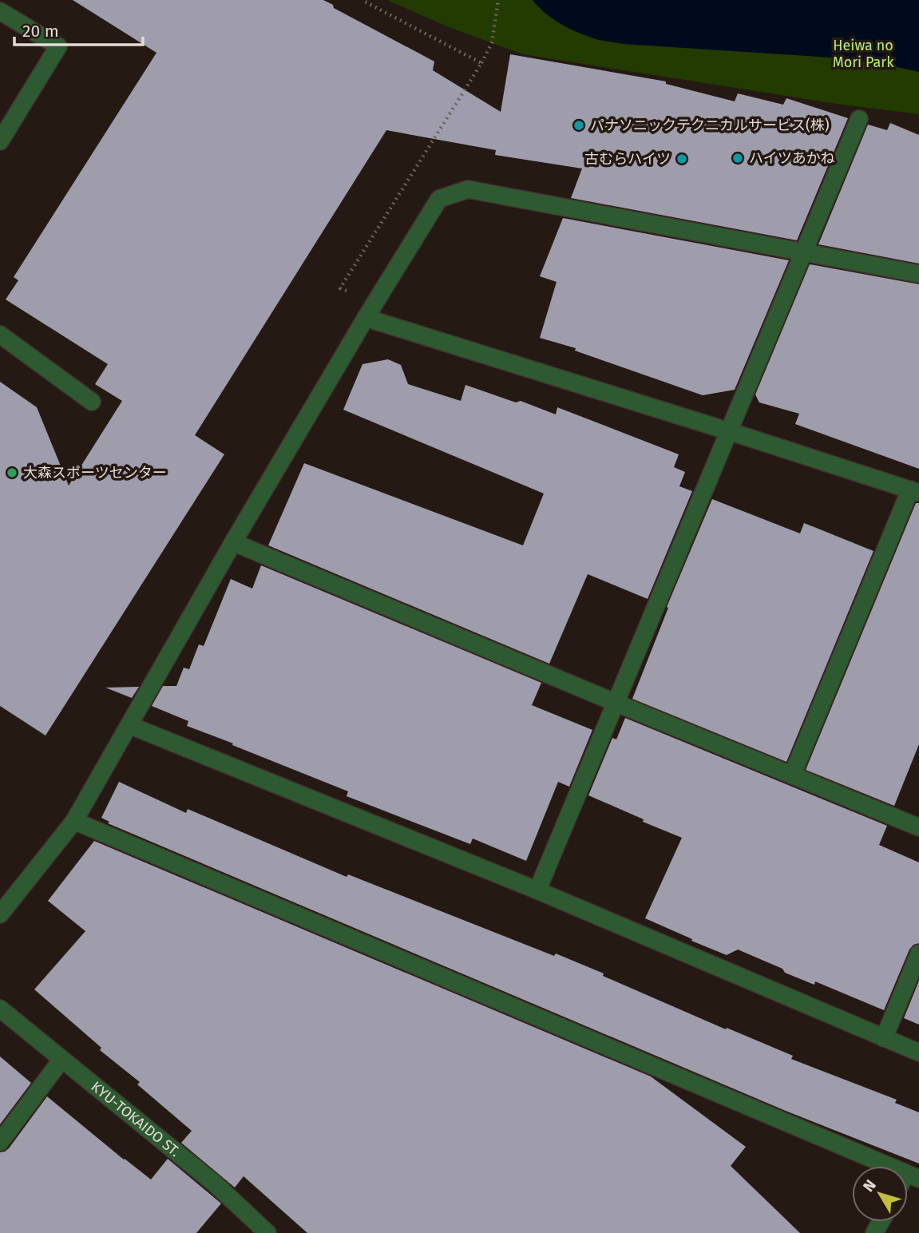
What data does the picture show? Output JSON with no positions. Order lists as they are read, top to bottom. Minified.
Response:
{"streets":{"street":["KYU-TOKAIDO ST."]},"parks":["Heiwa no Mori Park"],"places":["パナソニックテクニカルサービス(株)","ハイツあかね","古むらハイツ","大森スポーツセンター"],"scale_bar":"20 m","north":"top left"}
